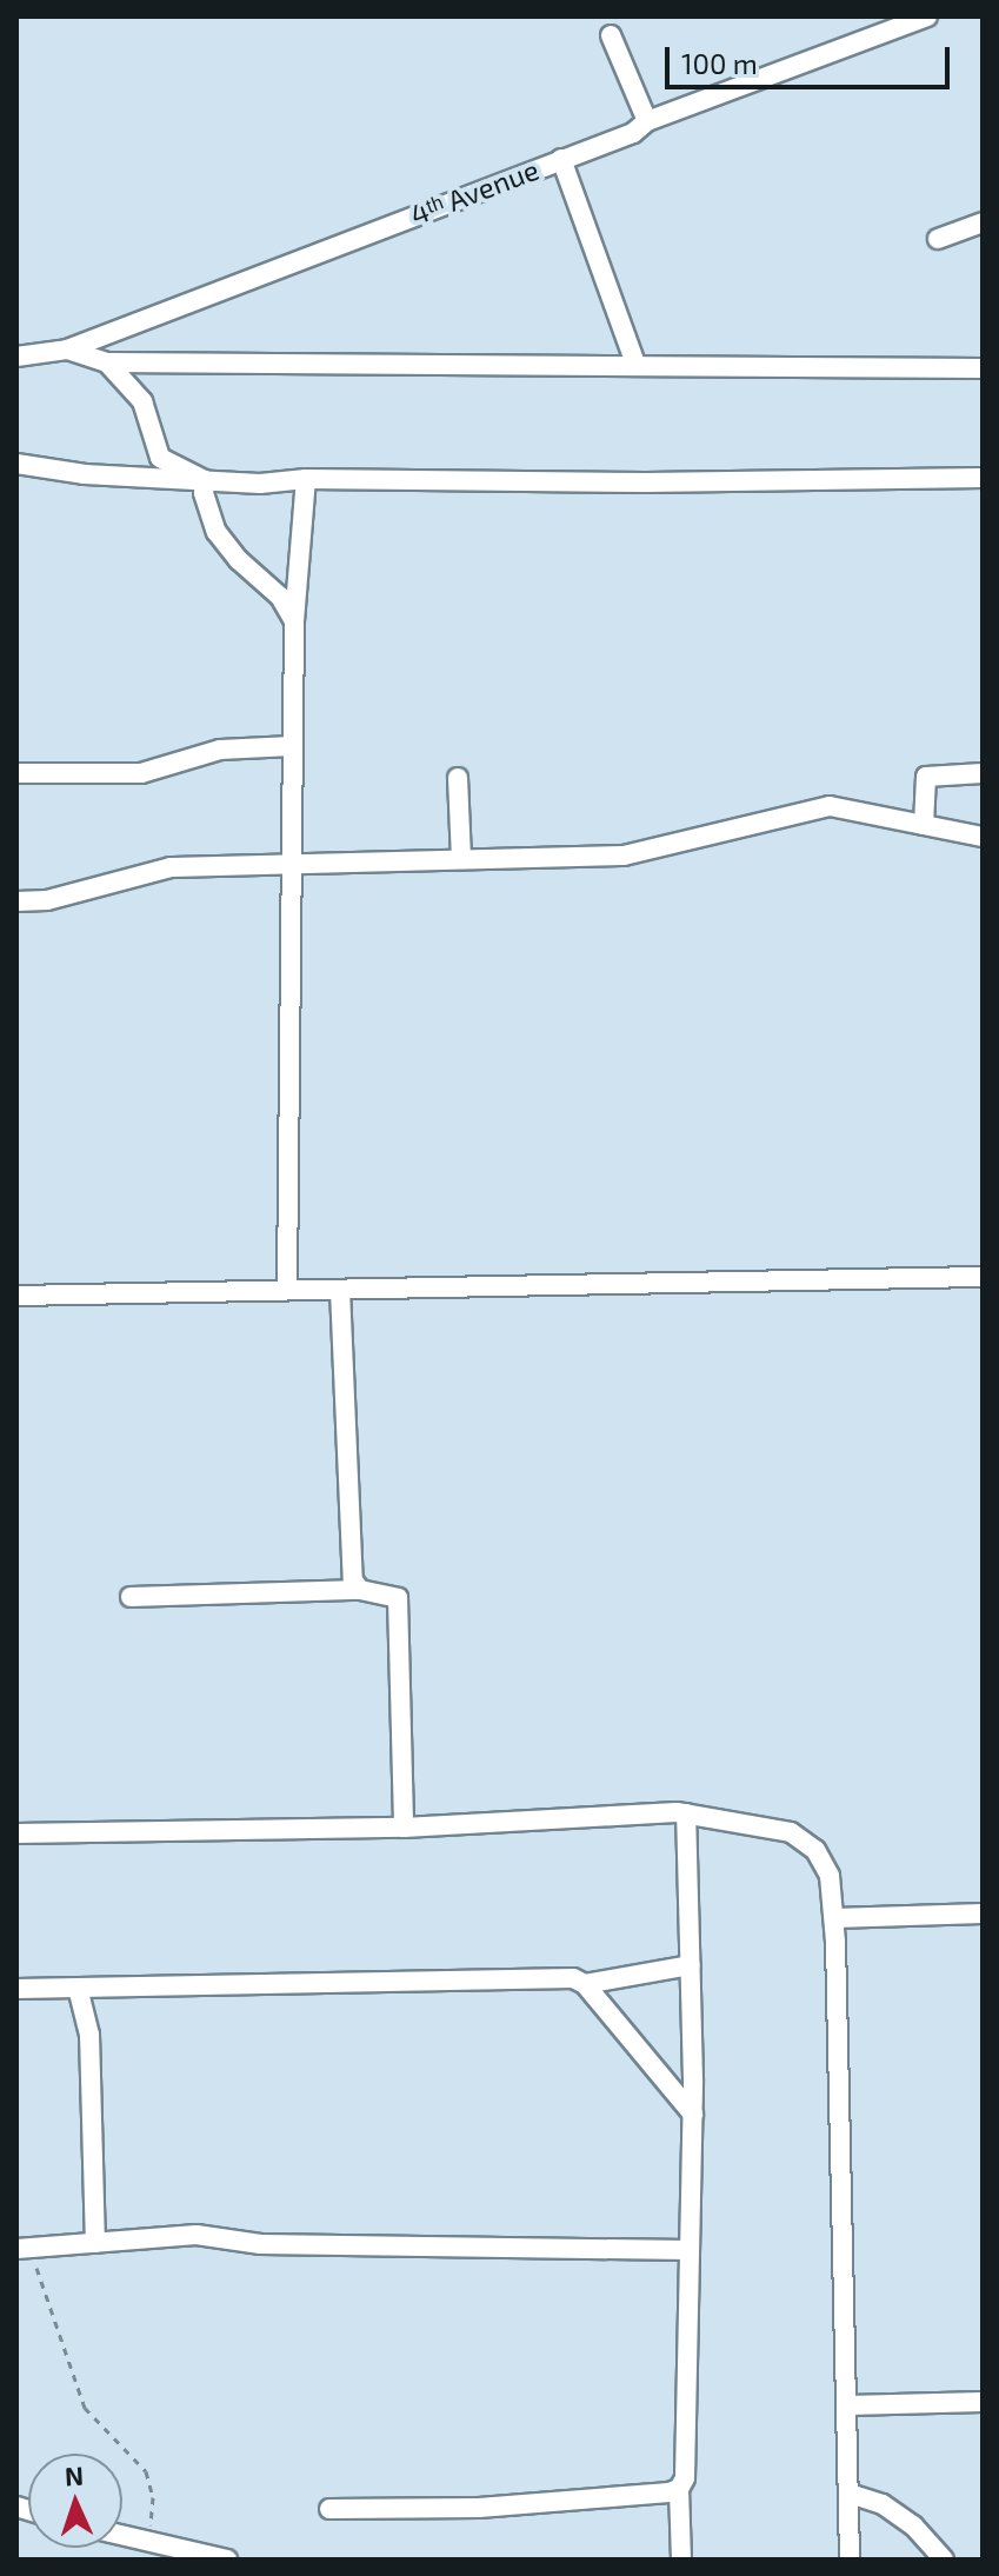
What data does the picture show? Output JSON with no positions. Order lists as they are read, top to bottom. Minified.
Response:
{"streets":{"street":["4ᵗʰ Avenue"]},"scale_bar":"100 m","north":"top"}
